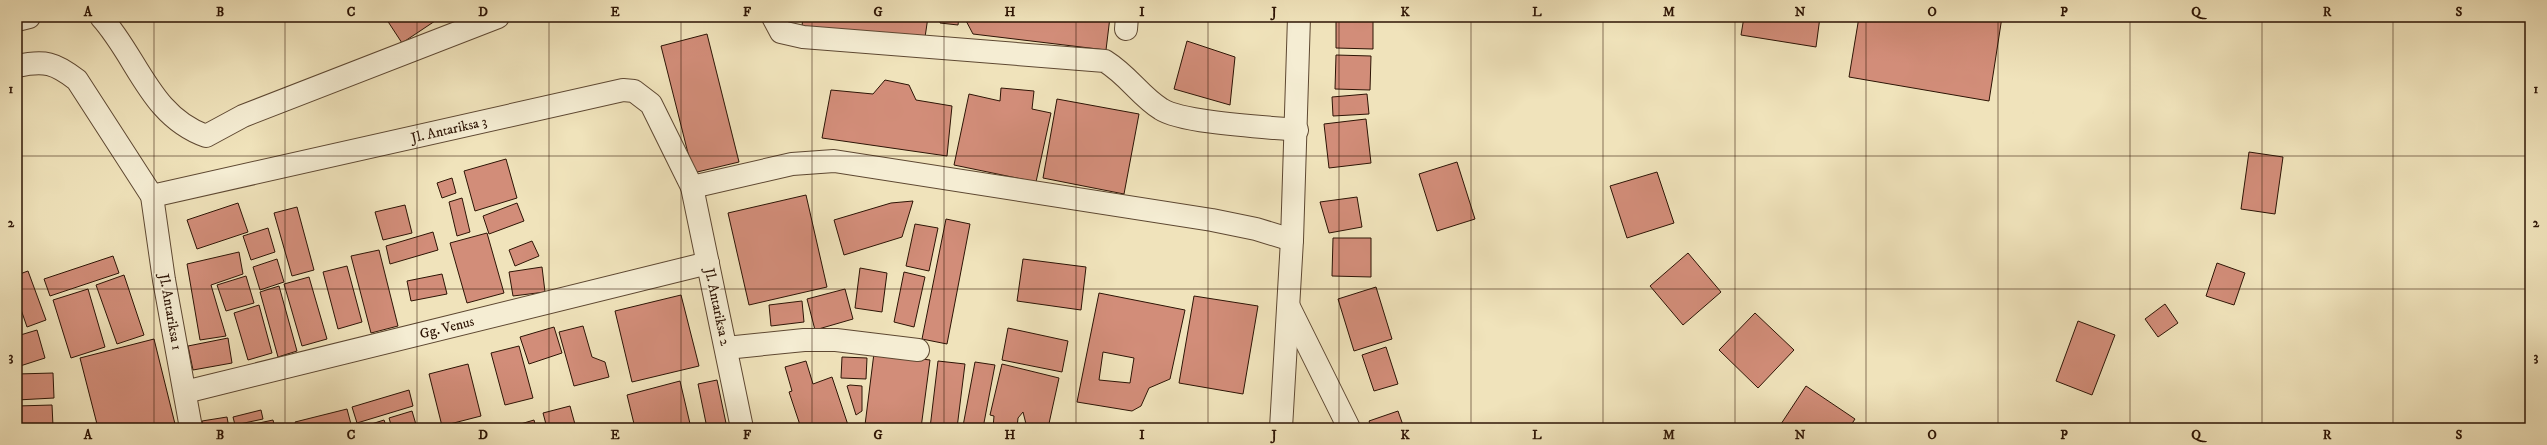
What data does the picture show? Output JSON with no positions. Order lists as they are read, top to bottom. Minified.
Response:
{"streets":{"street":["Jl. Antariksa 3","Jl. Antariksa 2","Jl. Antariksa 1","Gg. Venus"]},"crossings":[["Jl. Antariksa 3","Jl. Antariksa 2"],["Jl. Antariksa 3","Jl. Antariksa 1"],["Jl. Antariksa 2","Gg. Venus"],["Jl. Antariksa 1","Gg. Venus"]],"grid":{"columns":["A","B","C","D","E","F","G","H","I","J","K","L","M","N","O","P","Q","R","S"],"rows":["1","2","3"]}}
